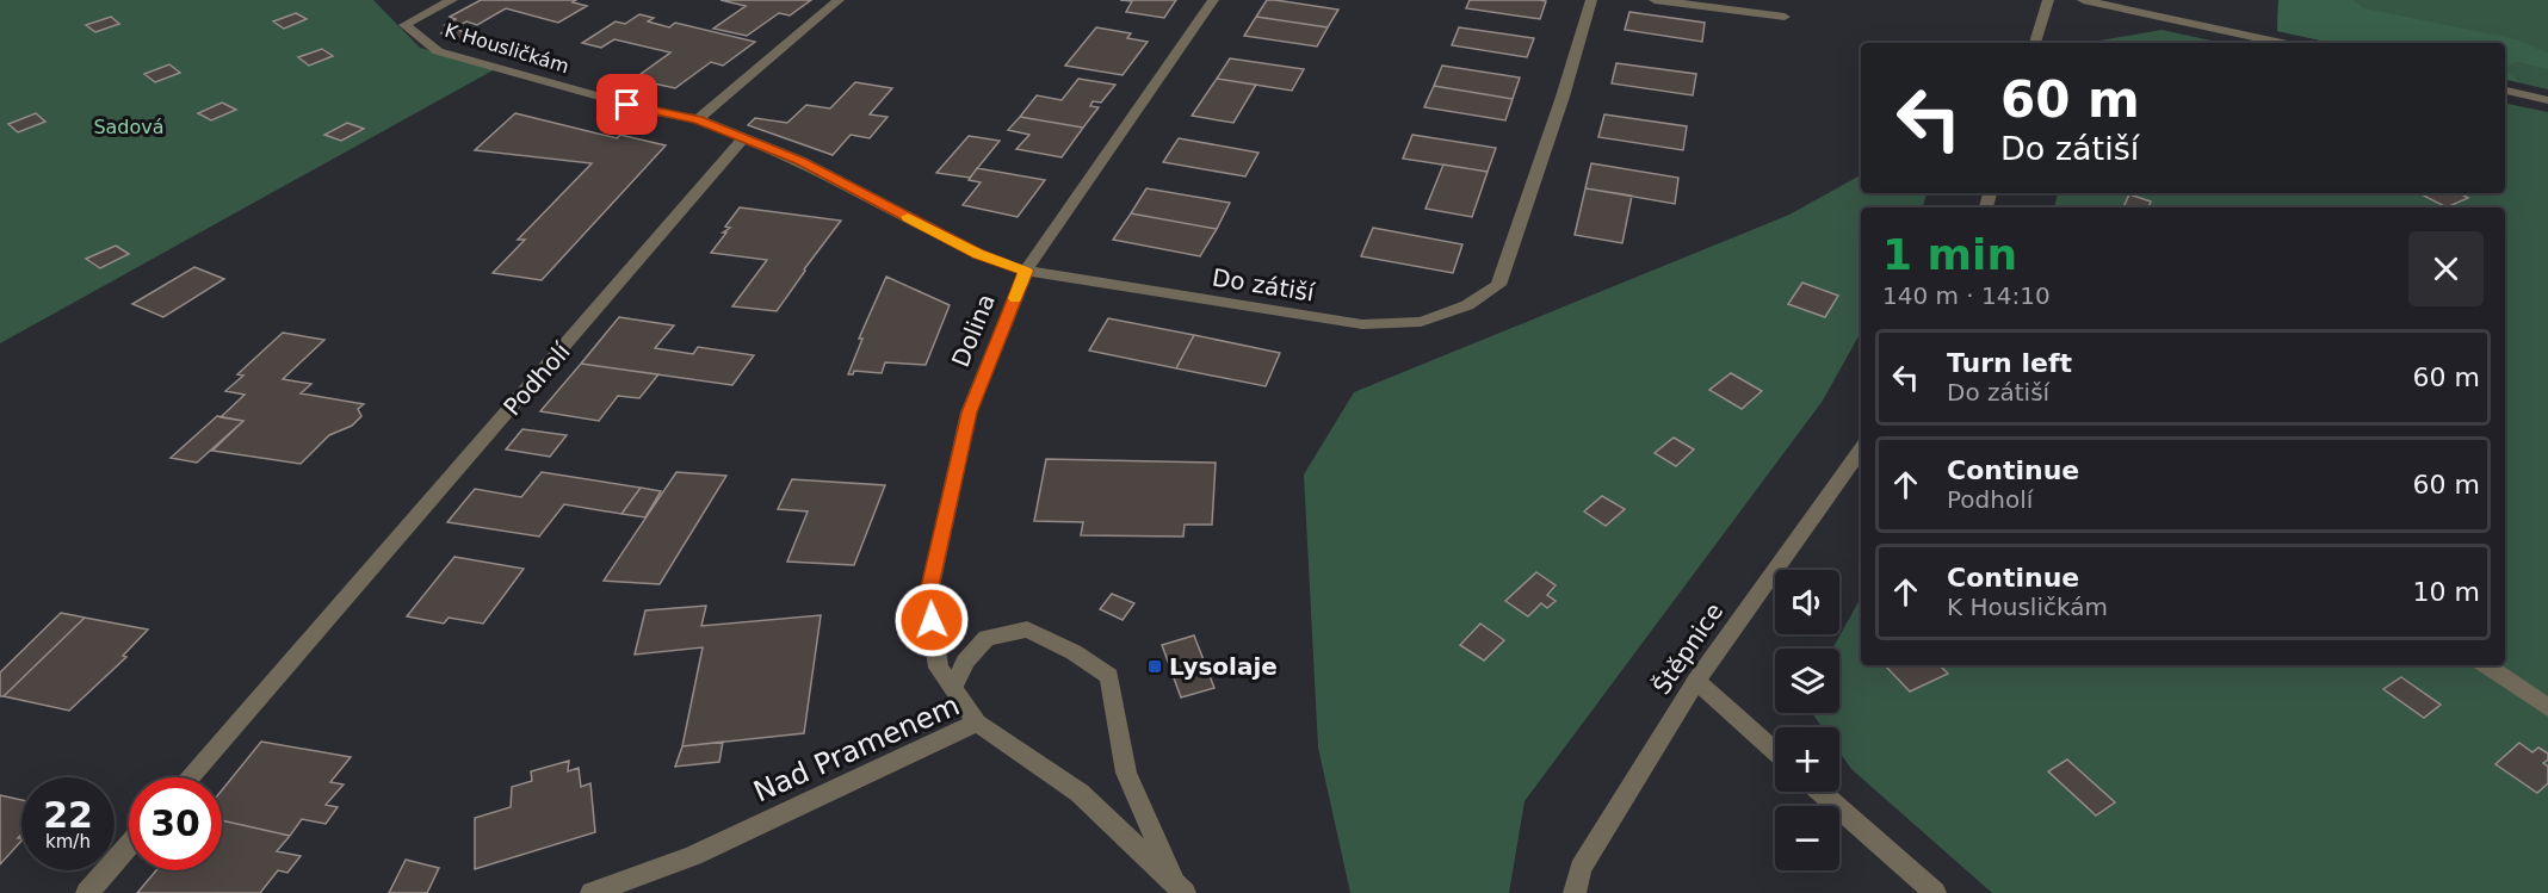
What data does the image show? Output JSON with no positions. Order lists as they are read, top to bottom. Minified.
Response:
{"streets":{"street":["K Housličkám","Do zátiší","Dolina","Podholí","Štěpnice","Nad Pramenem"]},"crossings":[["Do zátiší","Dolina"],["Do zátiší","Podholí"],["Dolina","Nad Pramenem"]],"parks":["Sadová"],"places":{"transit":["Lysolaje"]},"page":{"turn":["60 m","Do zátiší"],"heading":["1 min","140 m · 14:10"],"list":[{"name":"Turn left","note":"Do zátiší","value":"60 m"},{"name":"Continue","note":"Podholí","value":"60 m"},{"name":"Continue","note":"K Housličkám","value":"10 m"}],"map_buttons":["+","−"],"speed":"22 km/h","limit":"30"}}
